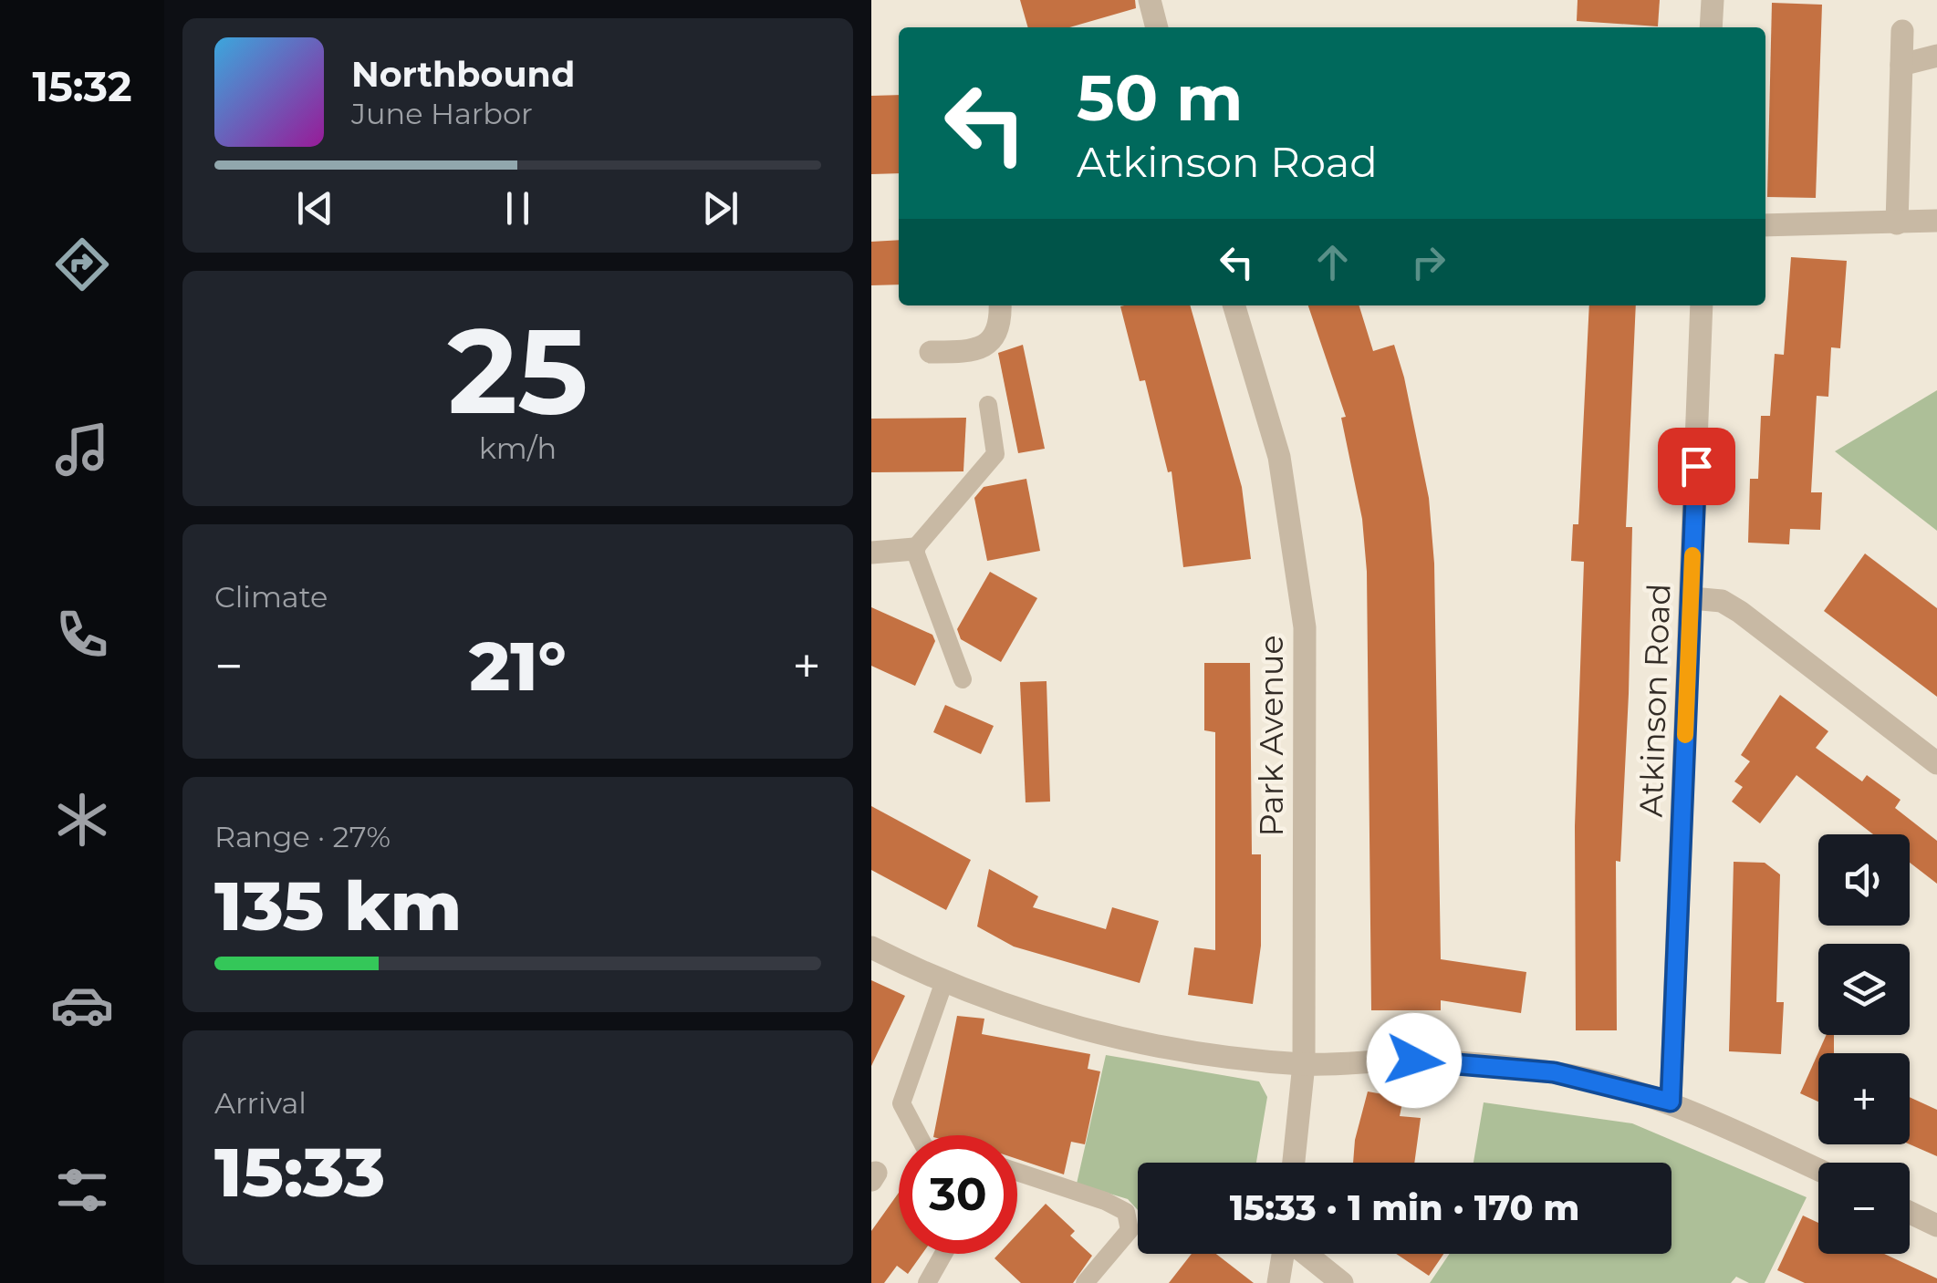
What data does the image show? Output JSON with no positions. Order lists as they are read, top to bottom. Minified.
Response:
{"streets":{"street":["Atkinson Road","Park Avenue"]},"page":{"tabs":"15:32","turn":["50 m","Atkinson Road"],"song":["Northbound","June Harbor"],"tile":[["25","km/h"],"Climate",["Range · 27%","135 km"],["Arrival","15:33"]],"heat":["−","21°","+"],"map_buttons":["+","−"],"limit":"30","trip":"15:33 · 1 min · 170 m"}}
